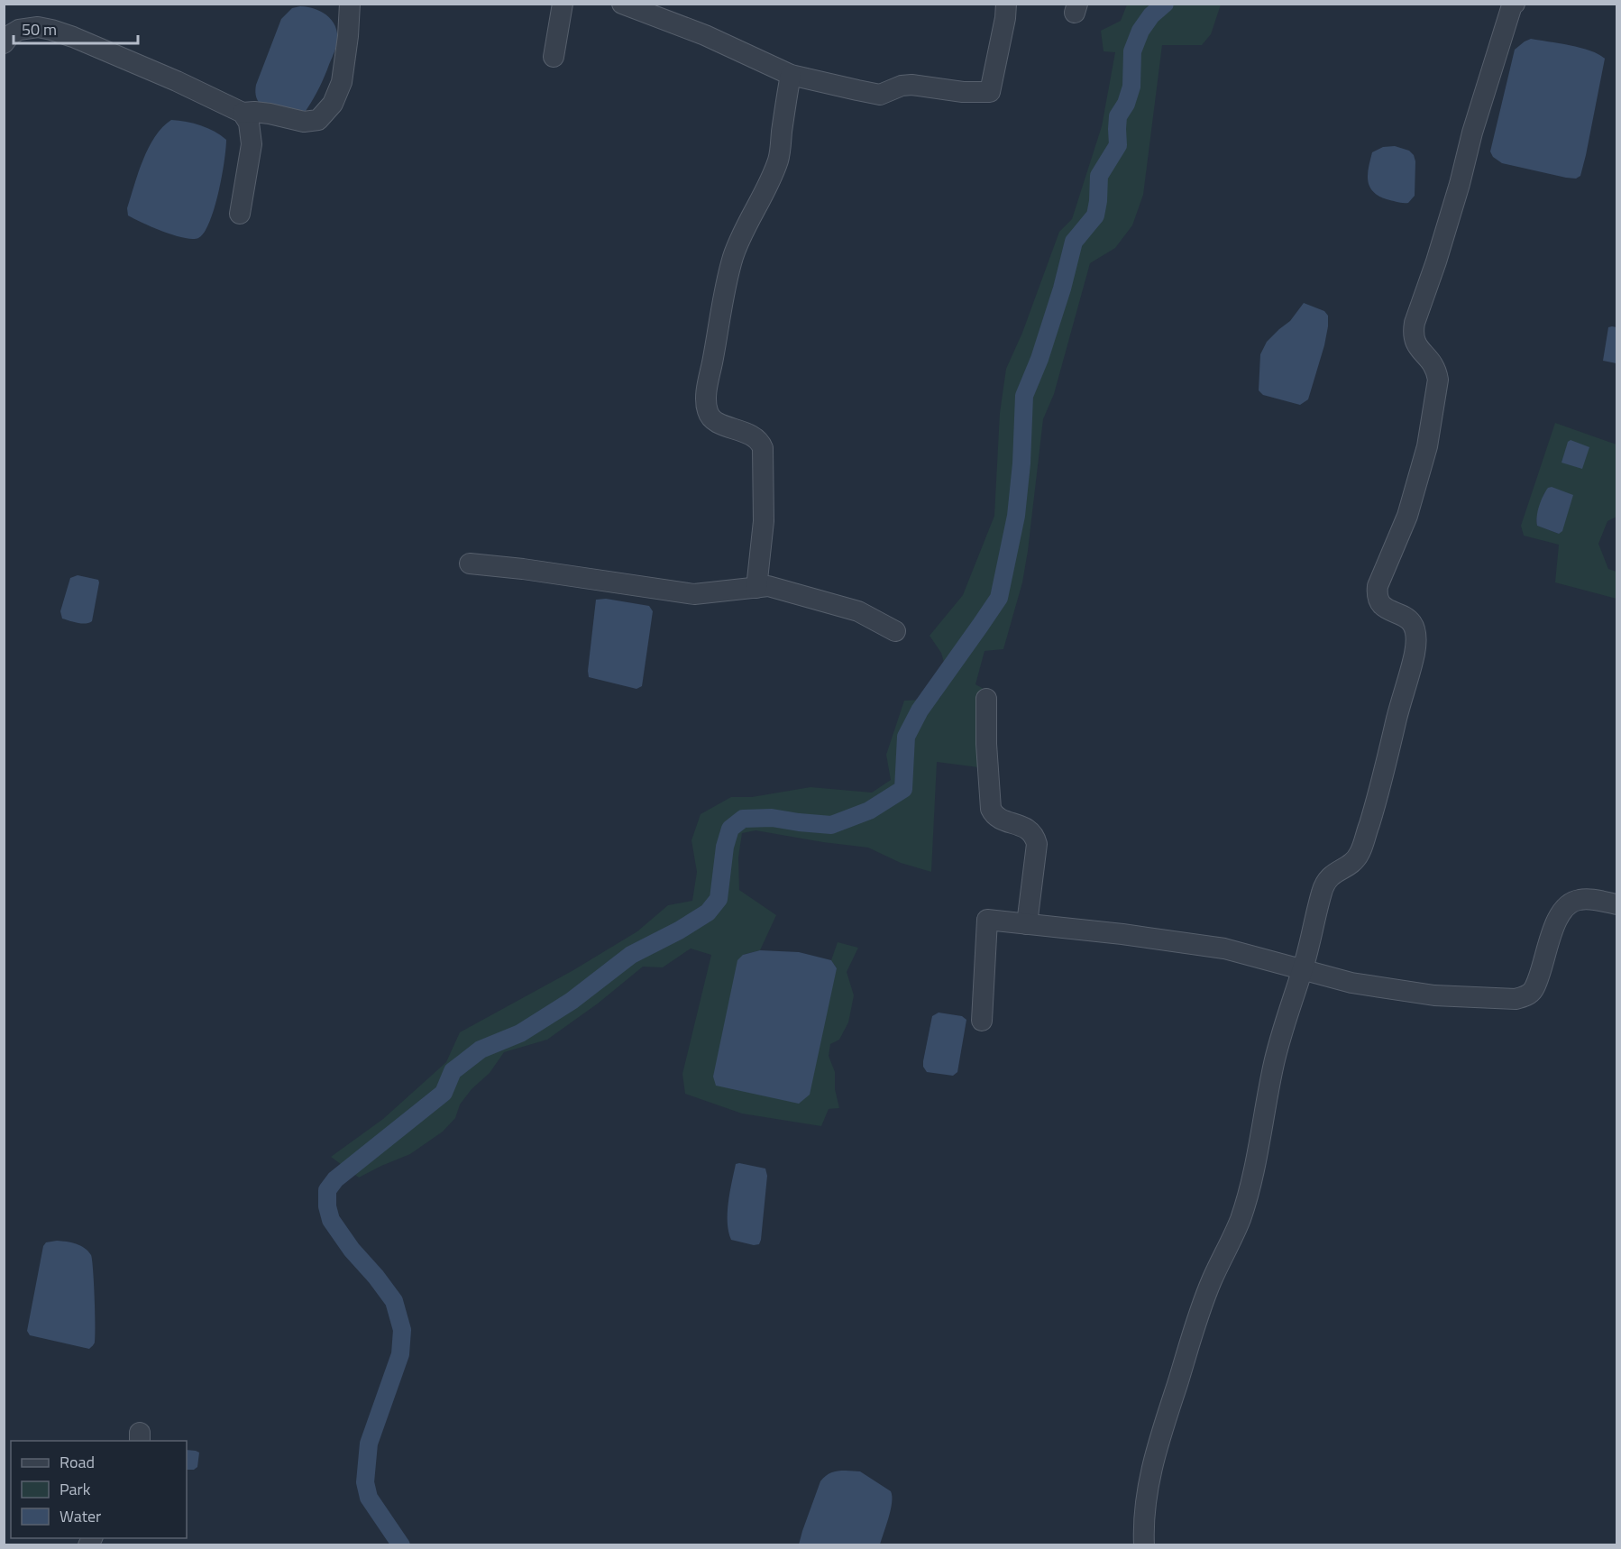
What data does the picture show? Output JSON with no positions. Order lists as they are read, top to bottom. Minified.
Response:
{"legend":["Road","Park","Water"],"scale_bar":"50 m"}
